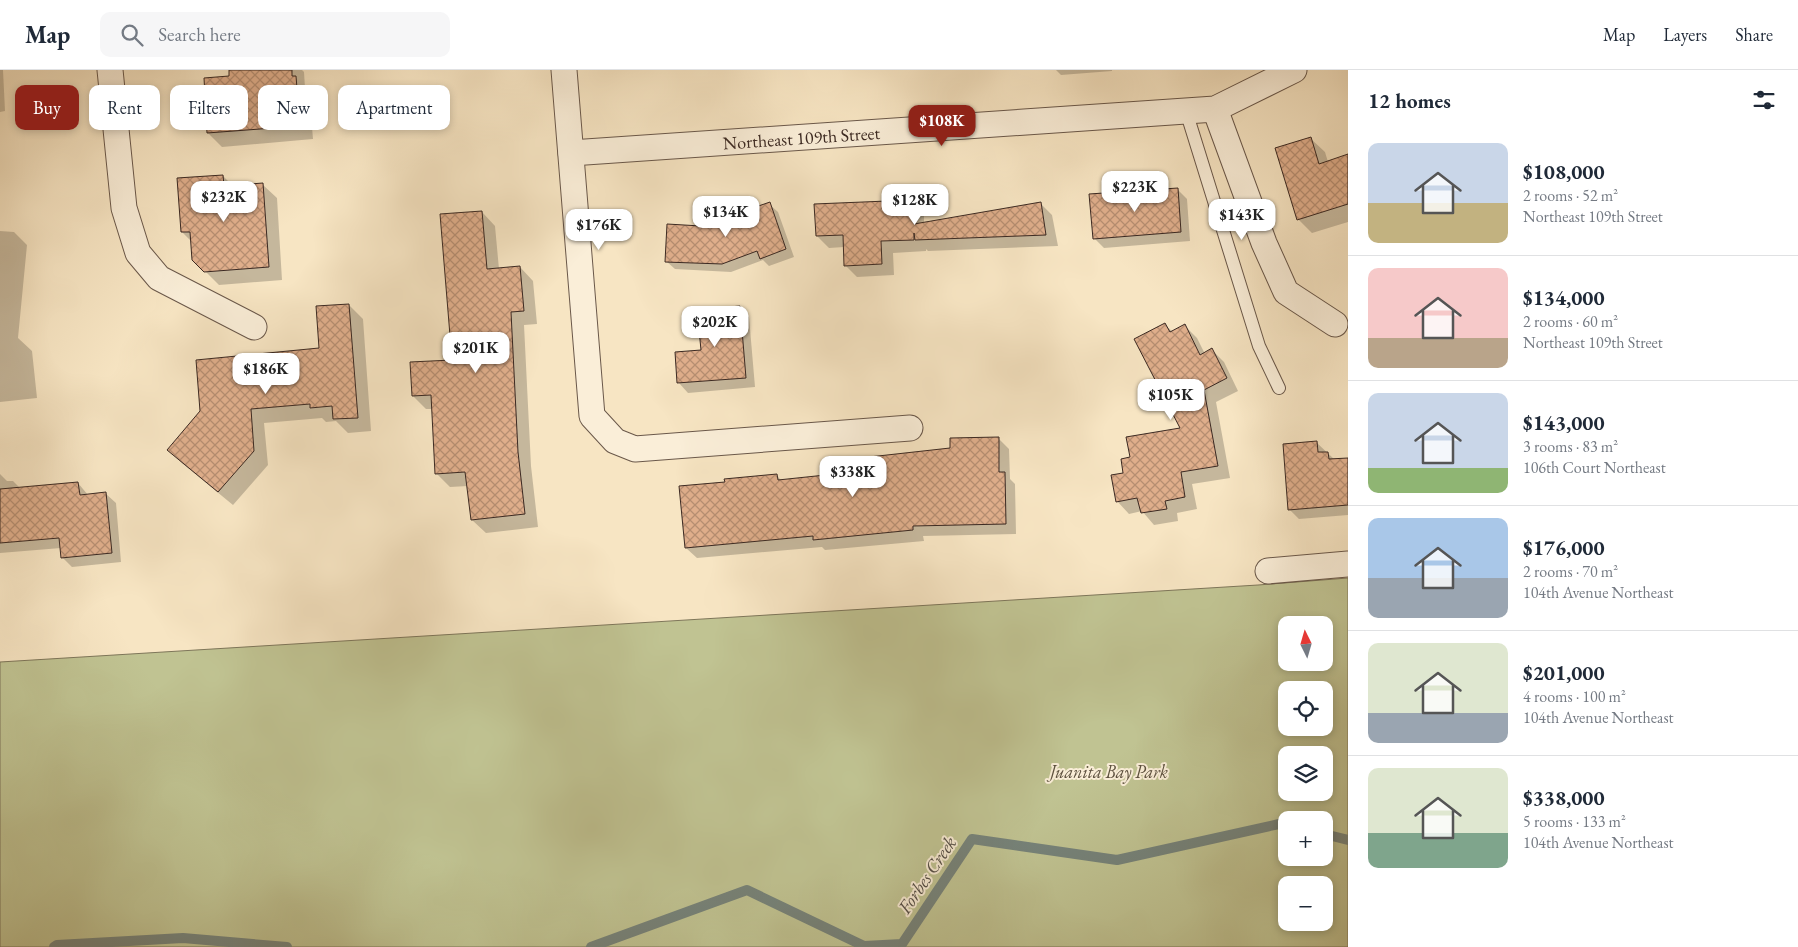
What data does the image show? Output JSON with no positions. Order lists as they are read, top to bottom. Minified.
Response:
{"streets":{"street":["Northeast 109th Street"]},"water":["Forbes Creek"],"parks":["Juanita Bay Park"],"north":"top","page":{"header":"Map","search":"Search here","nav":["Map","Layers","Share"],"heading":"12 homes","chip":["Buy","Rent","Filters","New","Apartment"],"price":["$108K","$223K","$232K","$128K","$134K","$143K","$176K","$202K","$201K","$186K","$105K","$338K"],"list":[{"name":"$108,000","note":"2 rooms · 52 m² · Northeast 109th Street"},{"name":"$134,000","note":"2 rooms · 60 m² · Northeast 109th Street"},{"name":"$143,000","note":"3 rooms · 83 m² · 106th Court Northeast"},{"name":"$176,000","note":"2 rooms · 70 m² · 104th Avenue Northeast"},{"name":"$201,000","note":"4 rooms · 100 m² · 104th Avenue Northeast"},{"name":"$338,000","note":"5 rooms · 133 m² · 104th Avenue Northeast"}],"map_buttons":["+","−"]}}
